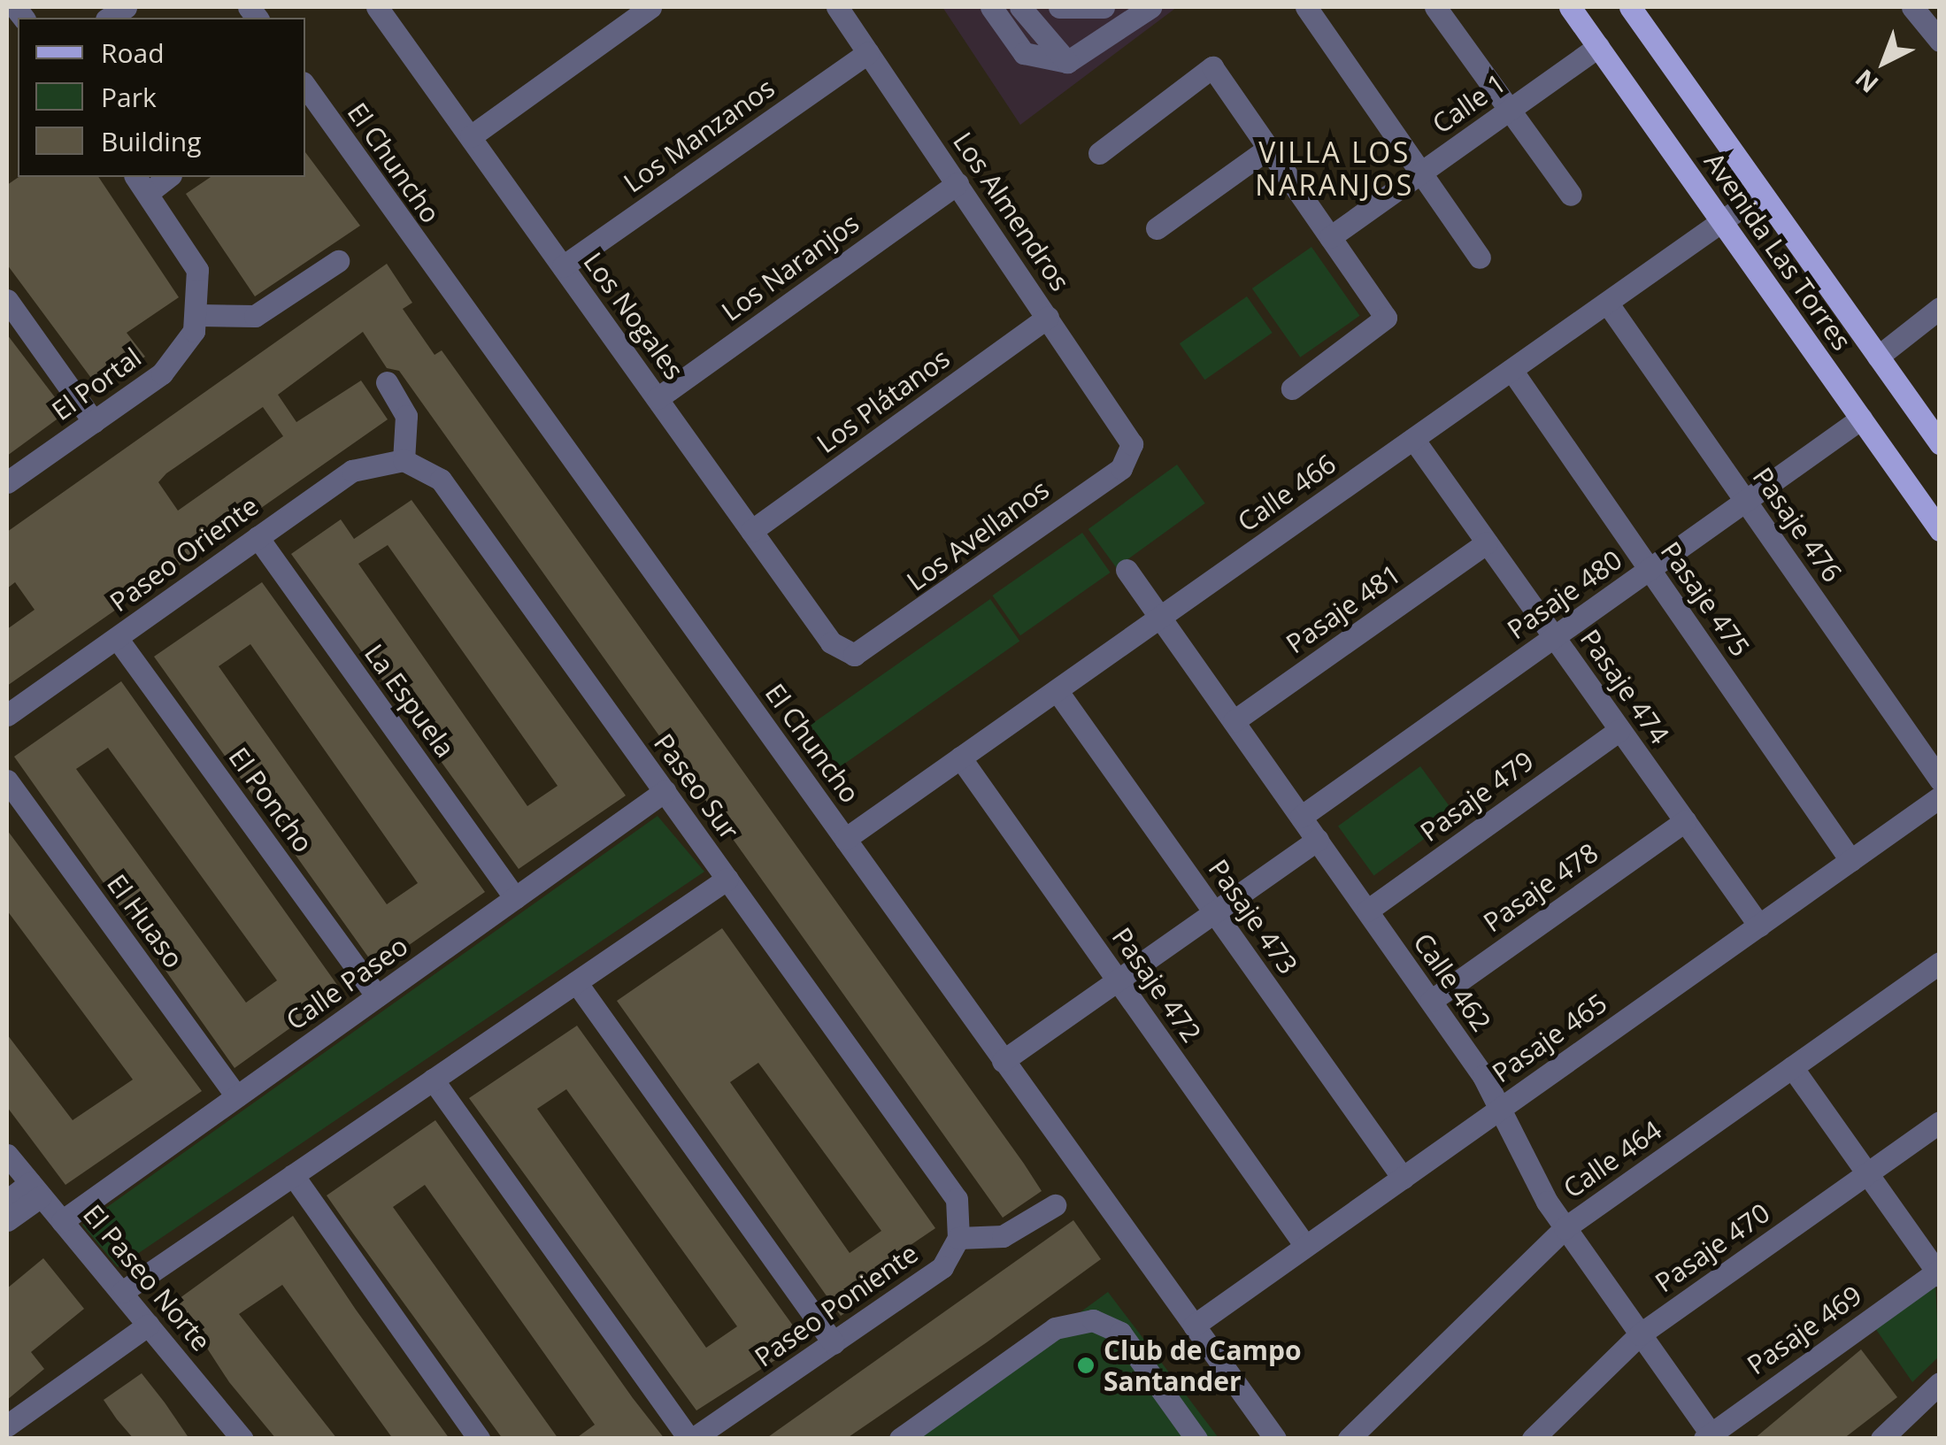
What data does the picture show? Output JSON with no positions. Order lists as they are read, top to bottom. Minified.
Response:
{"streets":{"main road":["Avenida Las Torres"],"street":["Calle 1","Los Manzanos","El Chuncho","Los Almendros","Los Naranjos","Los Nogales","El Portal","Los Plátanos","Calle 466","Pasaje 476","Los Avellanos","Paseo Oriente","Pasaje 480","Pasaje 475","Pasaje 481","Pasaje 474","La Espuela","Paseo Sur","Pasaje 479","El Poncho","Pasaje 478","Pasaje 473","El Huaso","Calle 462","Calle Paseo","Pasaje 472","Pasaje 465","Calle 464","Pasaje 470","El Paseo Norte","Paseo Poniente","Pasaje 469"]},"crossings":[["Calle 1","Avenida Las Torres"],["Los Manzanos","Los Almendros"],["Los Manzanos","Los Nogales"],["El Chuncho","Calle 466"],["El Chuncho","Pasaje 465"],["Los Almendros","Los Naranjos"],["Los Almendros","Los Plátanos"],["Los Almendros","Los Avellanos"],["Avenida Las Torres","Calle 466"],["Avenida Las Torres","Pasaje 480"],["Los Naranjos","Los Nogales"],["Los Nogales","Los Plátanos"],["Los Nogales","Los Avellanos"],["Calle 466","Pasaje 476"],["Calle 466","Pasaje 475"],["Calle 466","Pasaje 474"],["Calle 466","Pasaje 473"],["Calle 466","Calle 462"],["Calle 466","Pasaje 472"],["Pasaje 476","Pasaje 480"],["Paseo Oriente","La Espuela"],["Paseo Oriente","Paseo Sur"],["Paseo Oriente","El Poncho"],["Pasaje 480","Pasaje 475"],["Pasaje 480","Pasaje 474"],["Pasaje 480","Calle 462"],["Pasaje 475","Pasaje 465"],["Pasaje 481","Pasaje 474"],["Pasaje 481","Calle 462"],["Pasaje 474","Pasaje 479"],["Pasaje 474","Pasaje 478"],["Pasaje 474","Pasaje 465"],["La Espuela","Calle Paseo"],["Paseo Sur","Calle Paseo"],["Paseo Sur","Paseo Poniente"],["Pasaje 479","Calle 462"],["El Poncho","Calle Paseo"],["Pasaje 478","Calle 462"],["Pasaje 473","Pasaje 465"],["El Huaso","Calle Paseo"],["Calle 462","Pasaje 465"],["Calle 462","Calle 464"],["Calle 462","Pasaje 470"],["Calle 462","Pasaje 469"],["Calle Paseo","El Paseo Norte"],["Pasaje 472","Pasaje 465"]],"districts":["VILLA LOS NARANJOS"],"places":["Club de Campo Santander"],"legend":["Road","Park","Building"],"north":"bottom left"}
